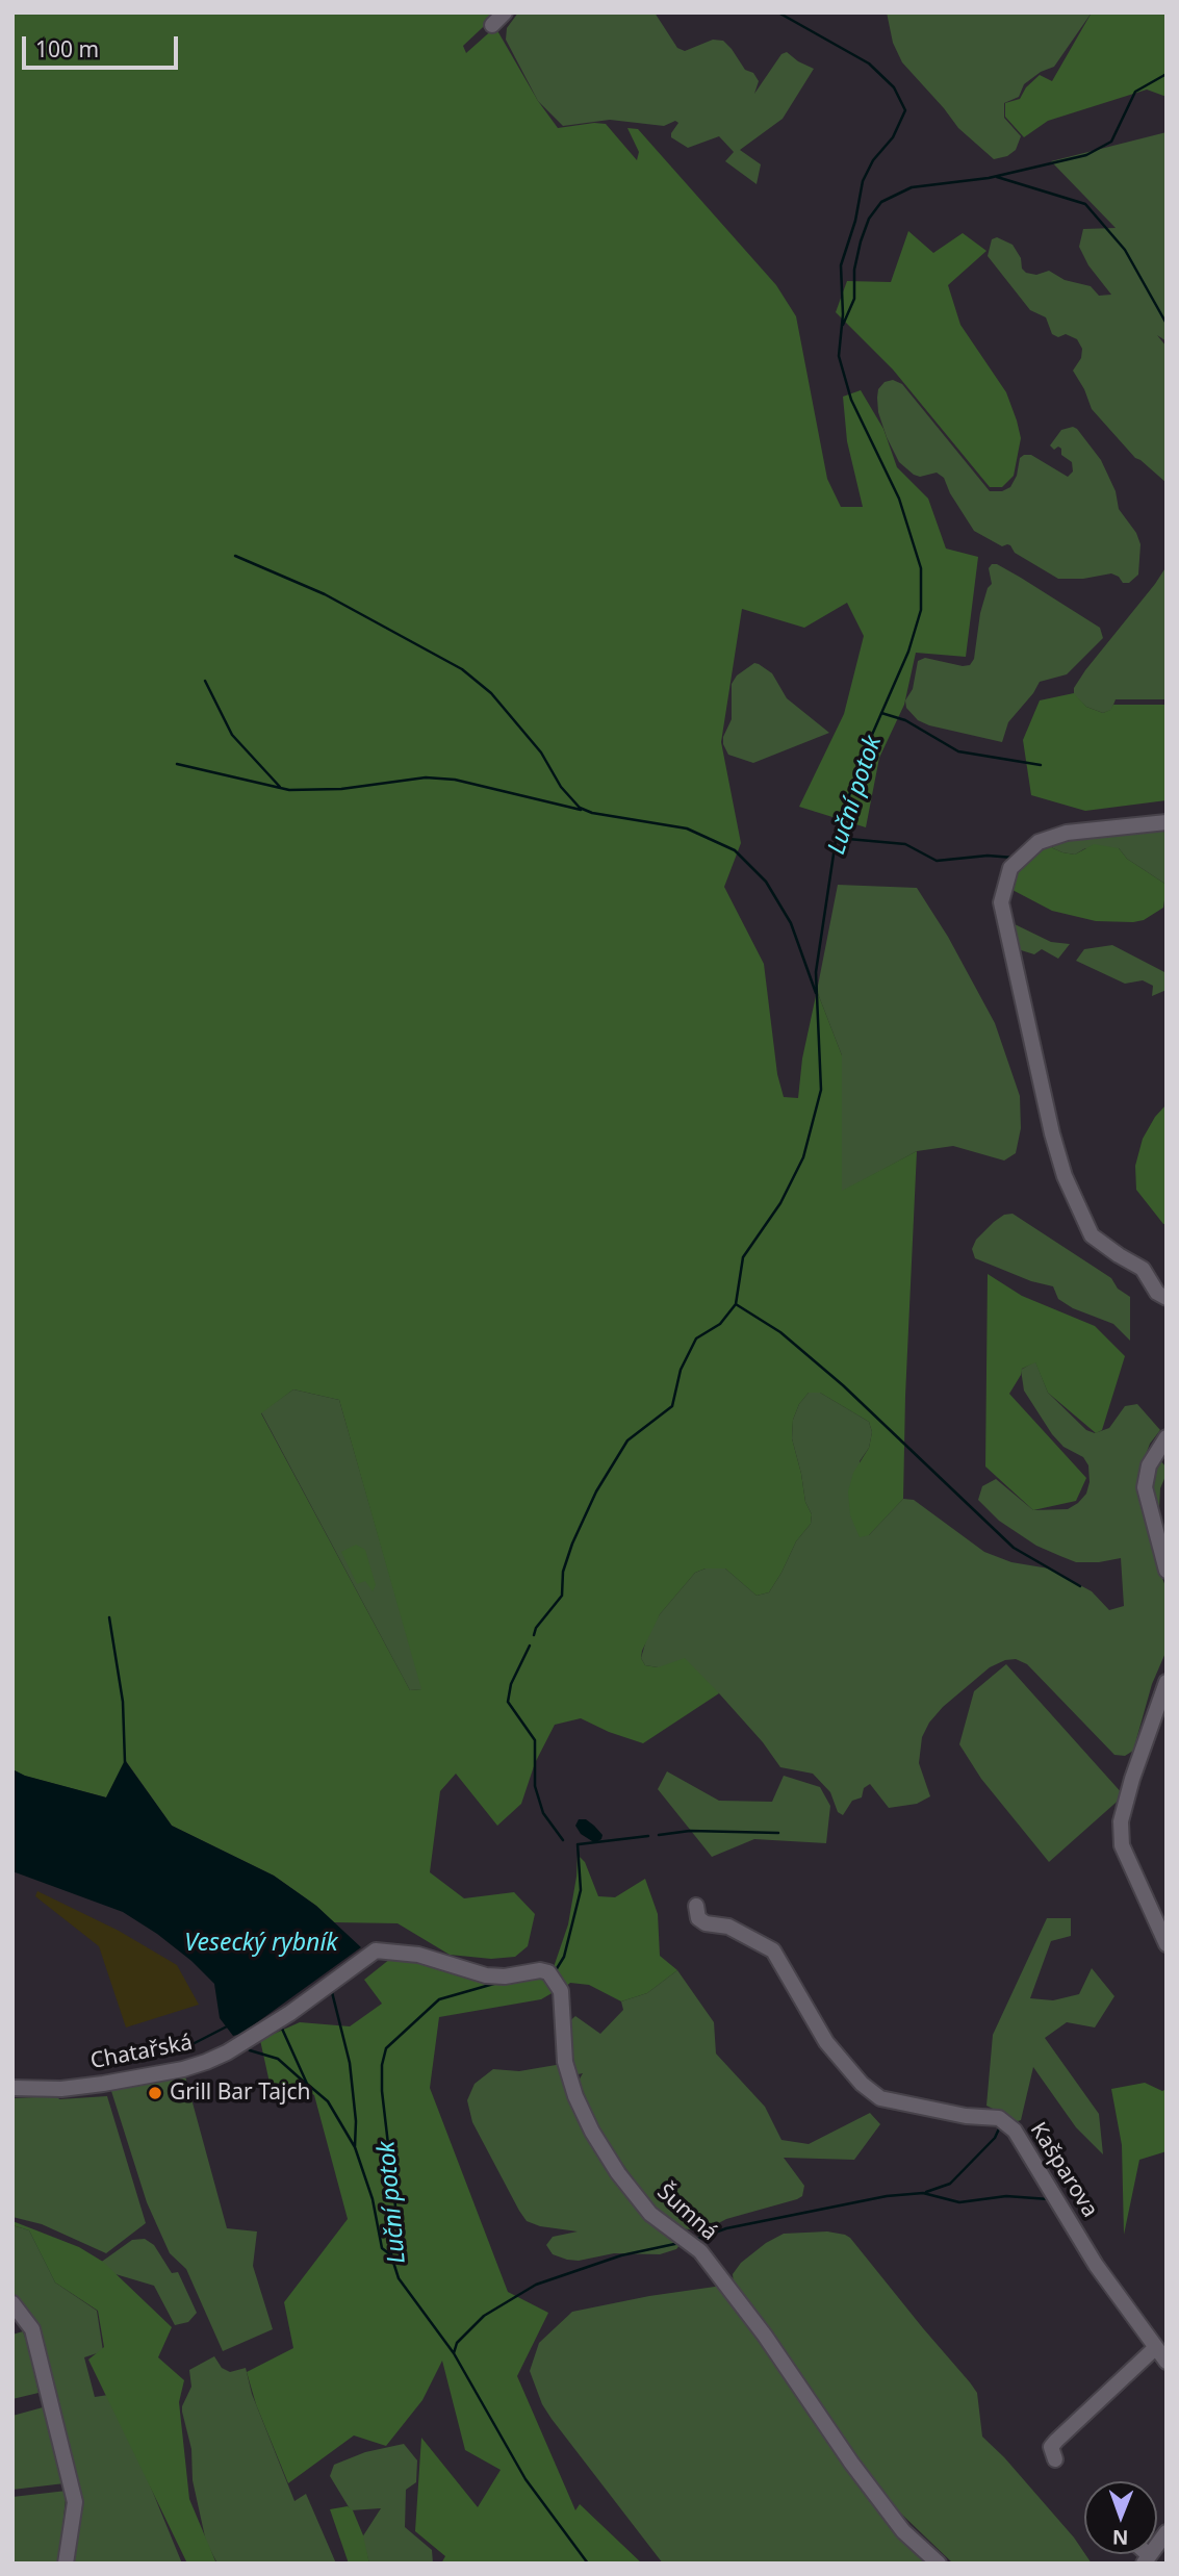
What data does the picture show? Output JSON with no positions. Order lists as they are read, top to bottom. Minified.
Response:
{"streets":{"street":["Chatařská","Kašparova","Šumná"]},"crossings":[["Chatařská","Šumná"]],"water":["Luční potok","Vesecký rybník"],"places":["Grill Bar Tajch"],"scale_bar":"100 m","north":"bottom"}
